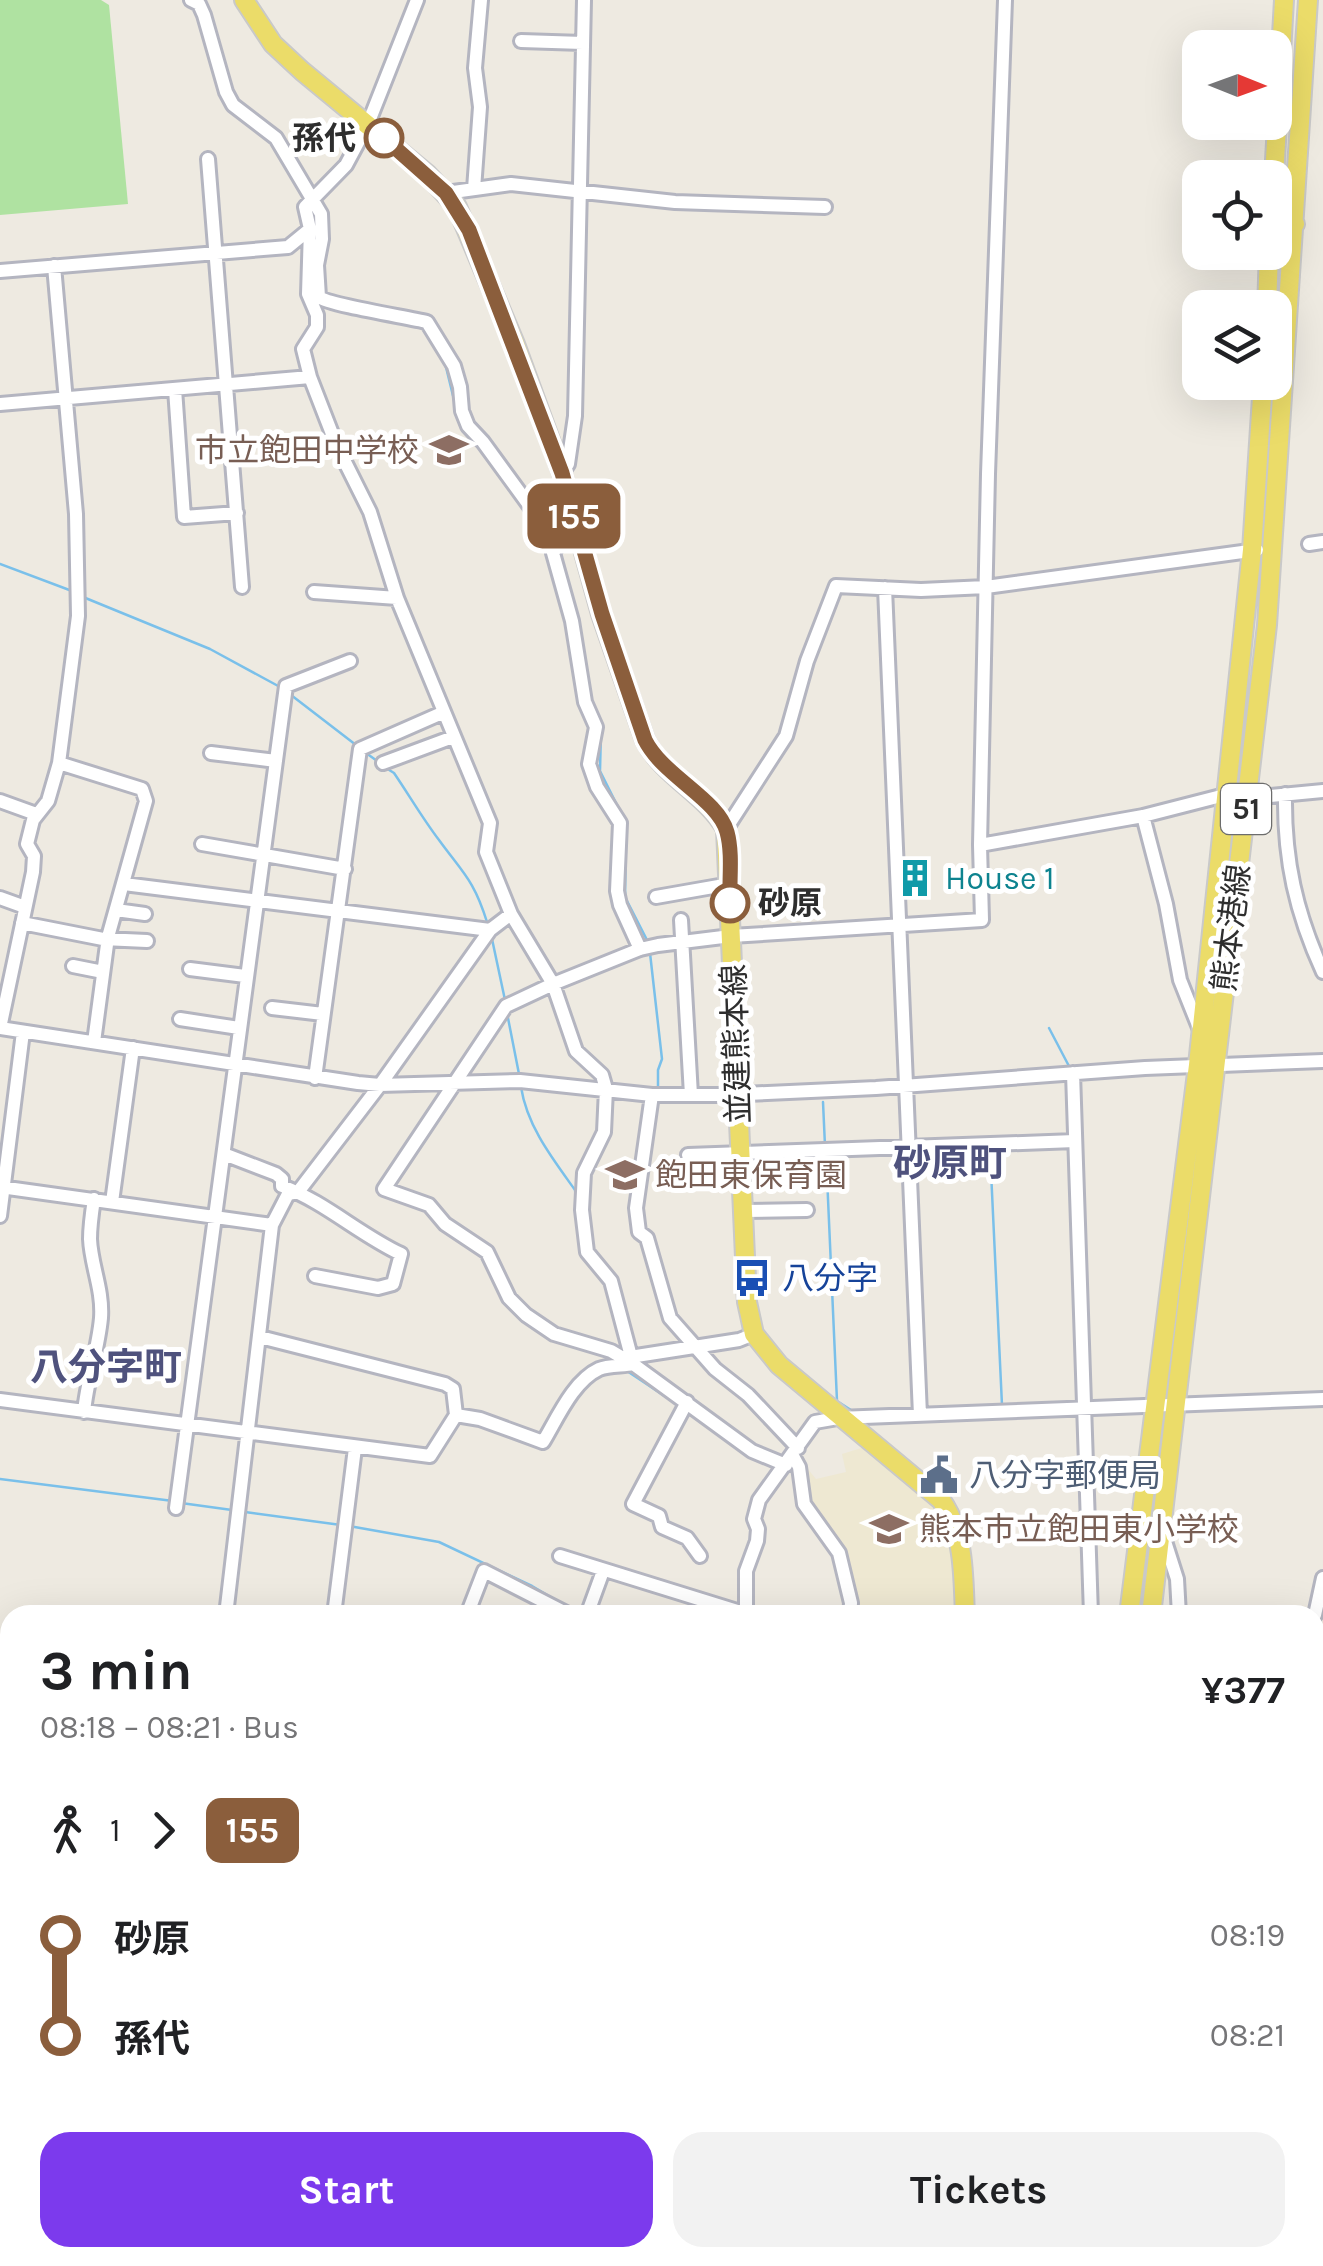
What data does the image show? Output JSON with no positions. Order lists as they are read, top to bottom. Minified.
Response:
{"streets":{"main road":["51","熊本港線","並建熊本線"]},"districts":["砂原町","八分字町"],"places":{"other":["孫代","砂原"],"school or university":["市立飽田中学校","飽田東保育園","熊本市立飽田東小学校"],"building":["House 1"],"bus stop":["八分字"],"public building":["八分字郵便局"]},"lines":["bus line 155"],"north":"right","page":{"on_map":"155","heading":["3 min","08:18 – 08:21 · Bus","¥377"],"legs":["1","155"],"list":[{"name":"砂原","value":"08:19"},{"name":"孫代","value":"08:21"}],"buttons":["Start","Tickets"]}}
